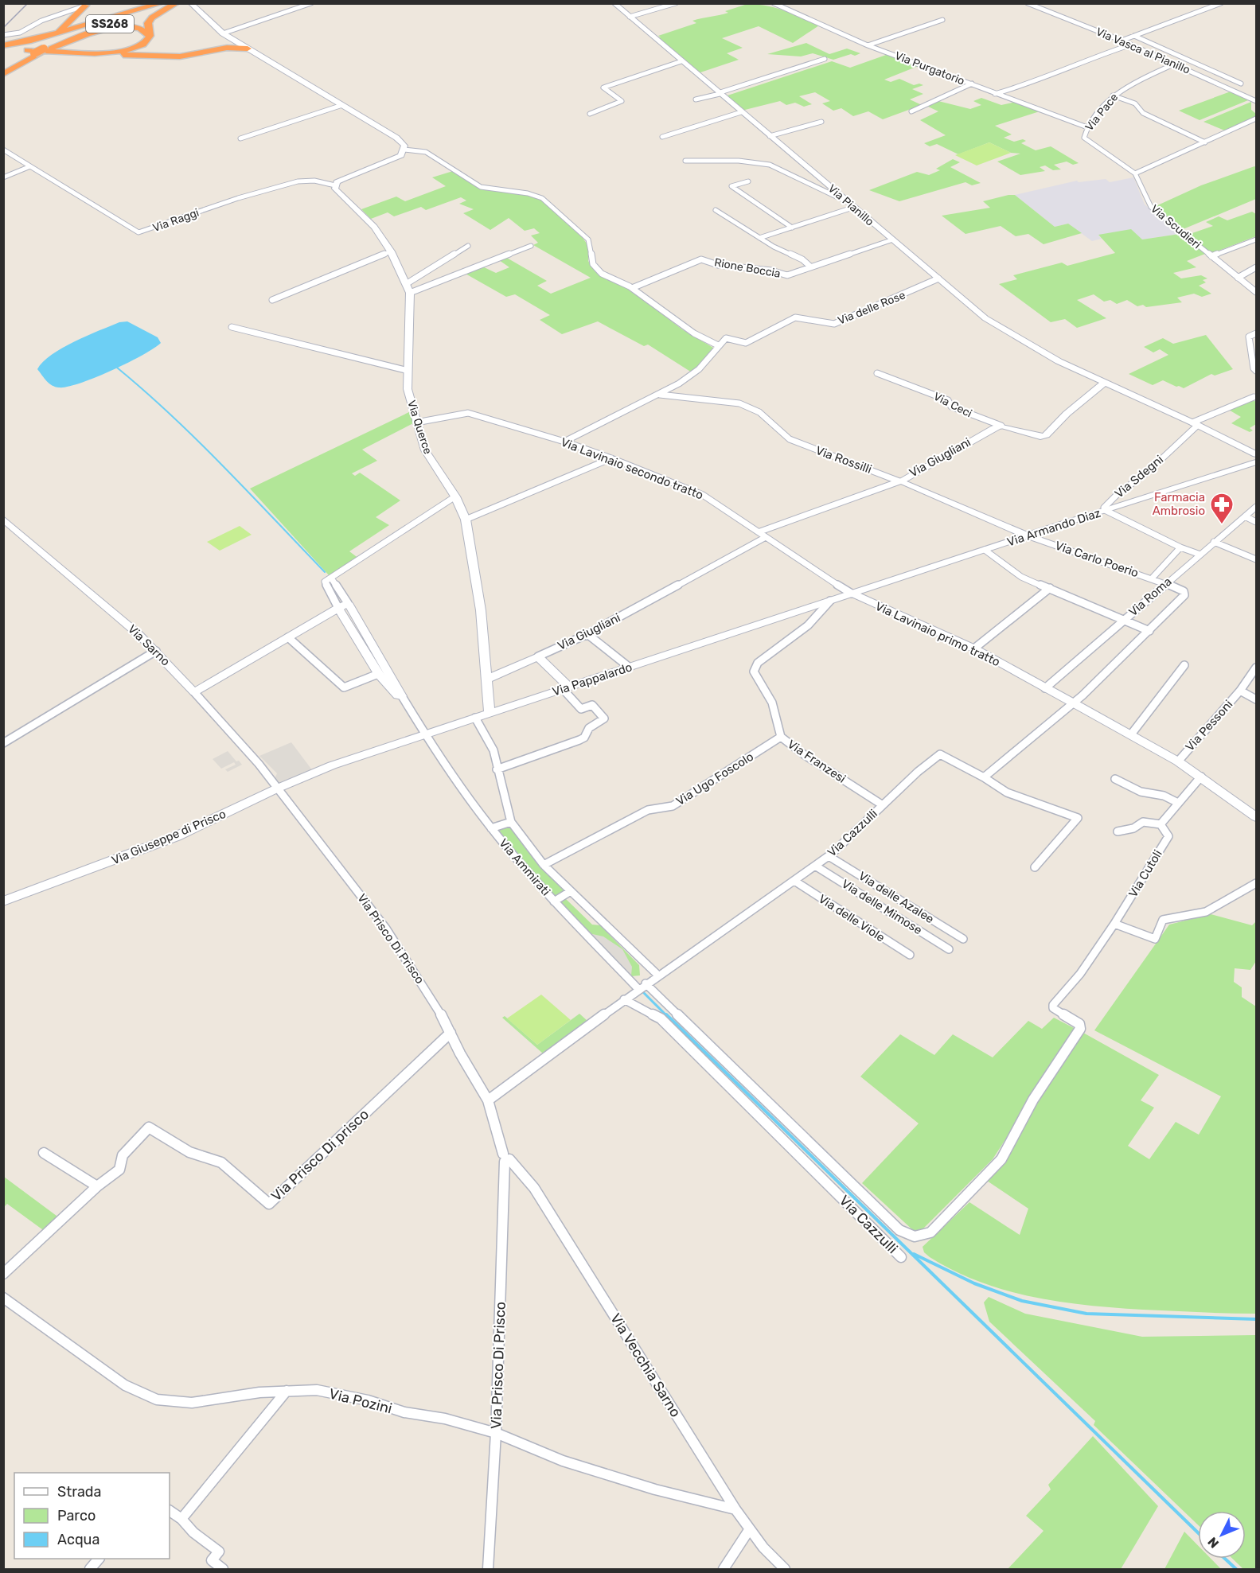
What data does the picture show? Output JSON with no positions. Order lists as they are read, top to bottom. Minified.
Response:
{"streets":{"highway":["SS268"],"street":["Via Vasca al Pianillo","Via Purgatorio","Via Pace","Via Pianillo","Via Raggi","Via Scudieri","Rione Boccia","Via delle Rose","Via Ceci","Via Querce","Via Giugliani","Via Rossilli","Via Lavinaio secondo tratto","Via Sdegni","Via Armando Diaz","Via Carlo Poerio","Via Roma","Via Lavinaio primo tratto","Via Sarno","Via Pappalardo","Via Pessoni","Via Franzesi","Via Ugo Foscolo","Via Cazzulli","Via Giuseppe di Prisco","Via Ammirati","Via Cutoli","Via delle Azalee","Via delle Mimose","Via delle Viole","Via Prisco Di Prisco","Via Prisco Di prisco","Via Vecchia Sarno","Via Pozini"]},"crossings":[["Via Vasca al Pianillo","Via Pace"],["Via Purgatorio","Via Pace"],["Via Pace","Via Scudieri"],["Via Pianillo","Rione Boccia"],["Via Pianillo","Via delle Rose"],["Via Pianillo","Via Sdegni"],["Via Raggi","Via Querce"],["Via Ceci","Via Giugliani"],["Via Querce","Via Giugliani"],["Via Querce","Via Lavinaio secondo tratto"],["Via Querce","Via Pappalardo"],["Via Giugliani","Via Rossilli"],["Via Giugliani","Via Lavinaio secondo tratto"],["Via Rossilli","Via Armando Diaz"],["Via Rossilli","Via Carlo Poerio"],["Via Lavinaio secondo tratto","Via Armando Diaz"],["Via Lavinaio secondo tratto","Via Lavinaio primo tratto"],["Via Lavinaio secondo tratto","Via Pappalardo"],["Via Sdegni","Via Armando Diaz"],["Via Armando Diaz","Via Carlo Poerio"],["Via Armando Diaz","Via Lavinaio primo tratto"],["Via Armando Diaz","Via Pappalardo"],["Via Carlo Poerio","Via Roma"],["Via Roma","Via Lavinaio primo tratto"],["Via Lavinaio primo tratto","Via Pappalardo"],["Via Lavinaio primo tratto","Via Pessoni"],["Via Sarno","Via Giuseppe di Prisco"],["Via Sarno","Via Prisco Di Prisco"],["Via Pappalardo","Via Franzesi"],["Via Pappalardo","Via Giuseppe di Prisco"],["Via Pappalardo","Via Ammirati"],["Via Franzesi","Via Ugo Foscolo"],["Via Franzesi","Via Cazzulli"],["Via Ugo Foscolo","Via Ammirati"],["Via Cazzulli","Via Ammirati"],["Via Cazzulli","Via delle Azalee"],["Via Cazzulli","Via delle Mimose"],["Via Cazzulli","Via delle Viole"],["Via Cazzulli","Via Prisco Di Prisco"],["Via Giuseppe di Prisco","Via Prisco Di Prisco"],["Via Ammirati","Via Cutoli"],["Via Prisco Di Prisco","Via Prisco Di prisco"],["Via Prisco Di Prisco","Via Vecchia Sarno"],["Via Prisco Di Prisco","Via Pozini"],["Via Vecchia Sarno","Via Pozini"]],"places":{"pharmacy":["Farmacia Ambrosio"]},"legend":["Strada","Parco","Acqua"],"north":"bottom left"}
